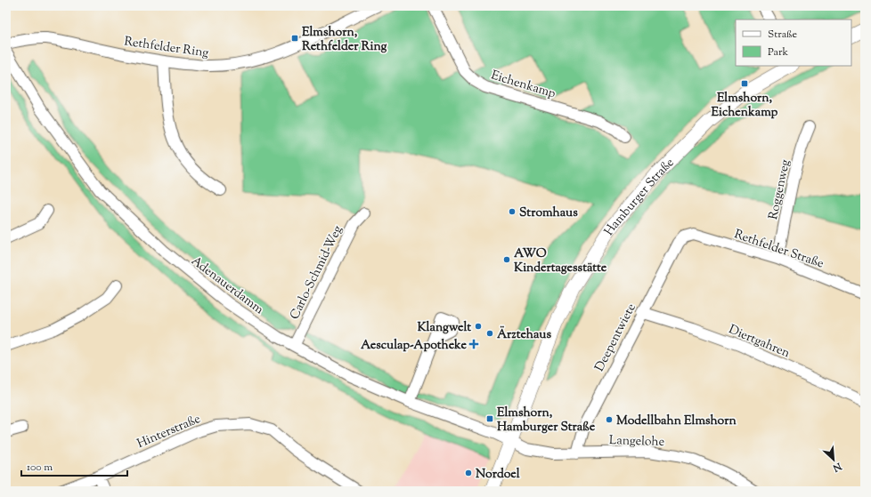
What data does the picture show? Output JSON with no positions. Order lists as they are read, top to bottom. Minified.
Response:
{"streets":{"main road":["Hamburger Straße"],"street":["Rethfelder Ring","Eichenkamp","Roggenweg","Rethfelder Straße","Carlo-Schmid-Weg","Adenauerdamm","Deepentwiete","Diertgahren","Hinterstraße","Langelohe"]},"crossings":[["Roggenweg","Rethfelder Straße"],["Hamburger Straße","Adenauerdamm"],["Hamburger Straße","Langelohe"],["Rethfelder Straße","Deepentwiete"],["Carlo-Schmid-Weg","Adenauerdamm"],["Adenauerdamm","Langelohe"],["Deepentwiete","Diertgahren"],["Deepentwiete","Langelohe"]],"places":{"transit":["Elmshorn, Rethfelder Ring","Elmshorn, Eichenkamp","Elmshorn, Hamburger Straße"],"other":["Stromhaus","AWO Kindertagesstätte","Klangwelt","Ärztehaus","Modellbahn Elmshorn","Nordoel"],"health":["Aesculap-Apotheke"]},"legend":["Straße","Park"],"scale_bar":"100 m","north":"bottom right"}
